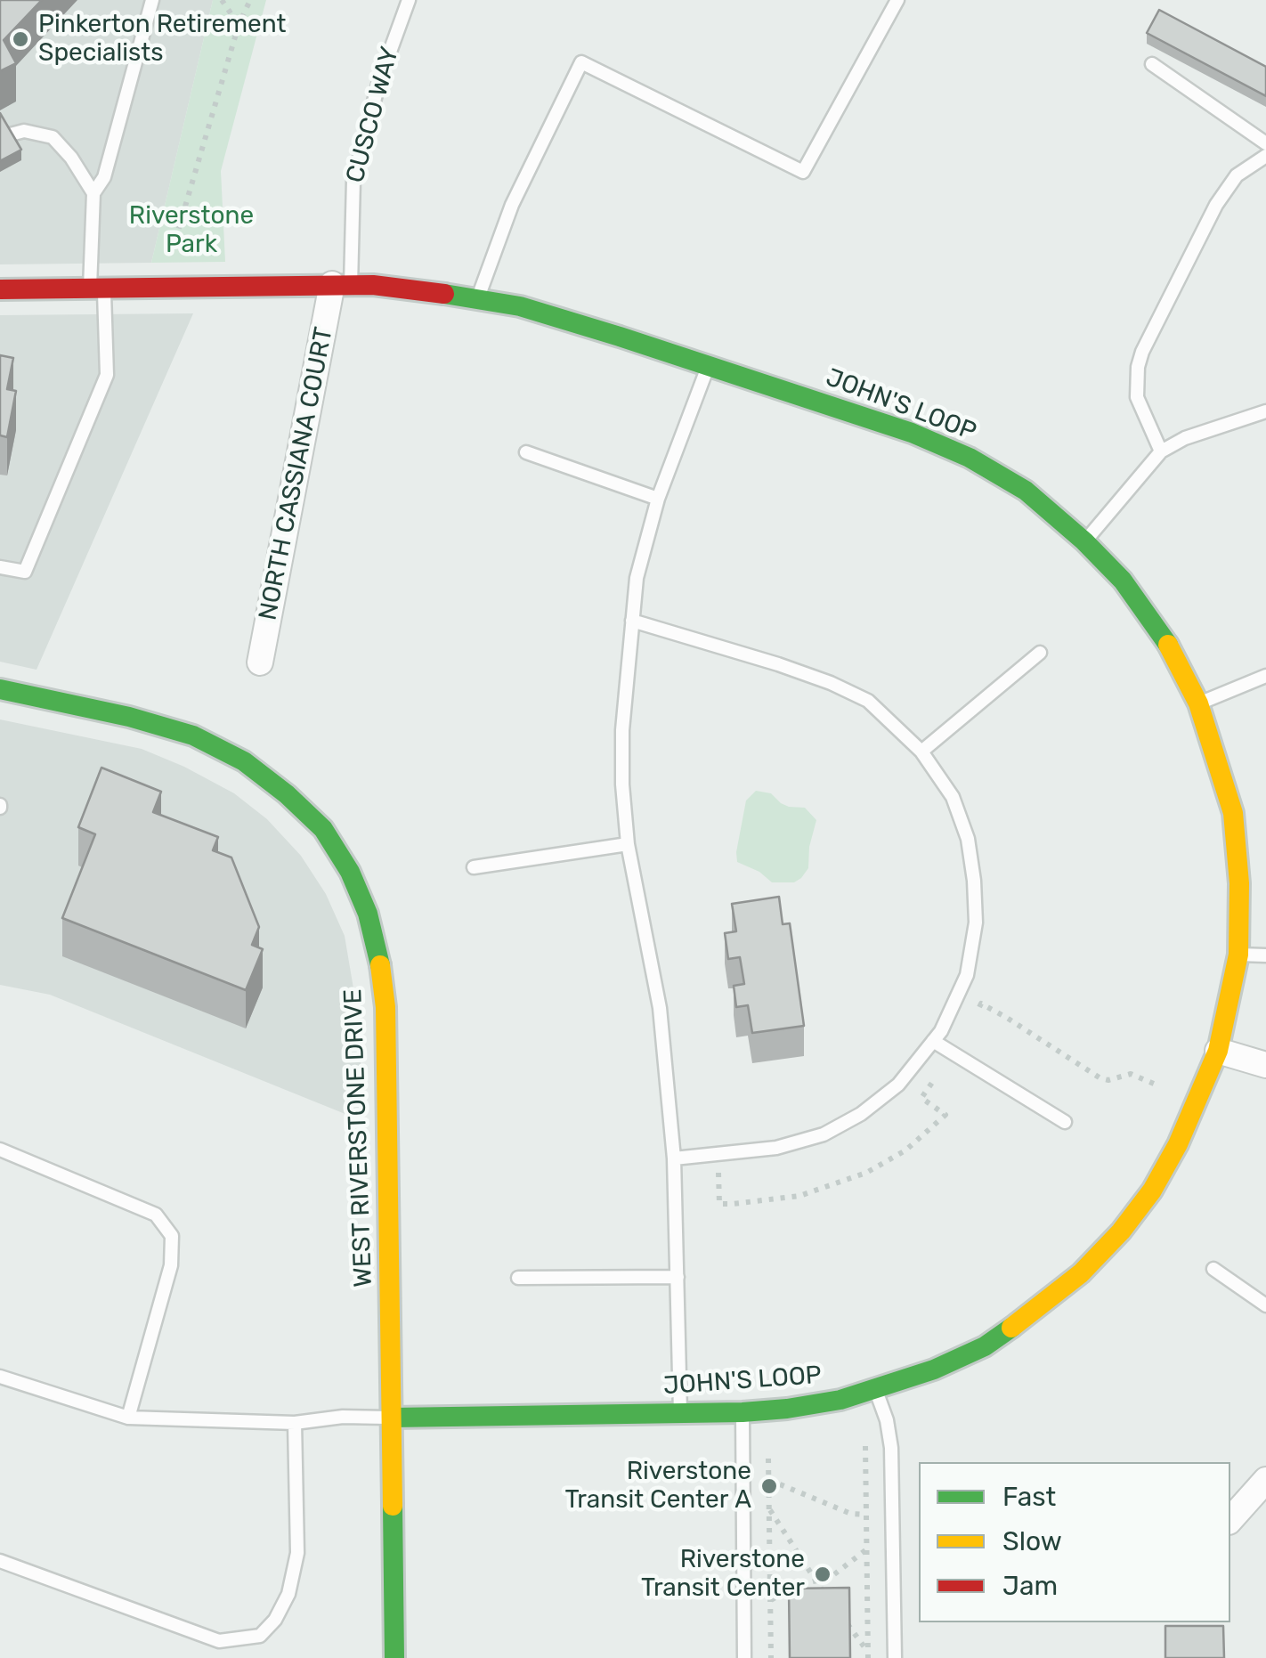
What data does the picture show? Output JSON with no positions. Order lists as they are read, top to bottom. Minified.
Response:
{"streets":{"street":["JOHN'S LOOP","NORTH CASSIANA COURT","WEST RIVERSTONE DRIVE"],"lane":["CUSCO WAY"]},"crossings":[["CUSCO WAY","JOHN'S LOOP"],["CUSCO WAY","NORTH CASSIANA COURT"],["JOHN'S LOOP","NORTH CASSIANA COURT"],["JOHN'S LOOP","WEST RIVERSTONE DRIVE"]],"parks":["Riverstone Park"],"places":["Pinkerton Retirement Specialists","Riverstone Transit Center A","Riverstone Transit Center"],"legend":["Fast","Slow","Jam"]}
